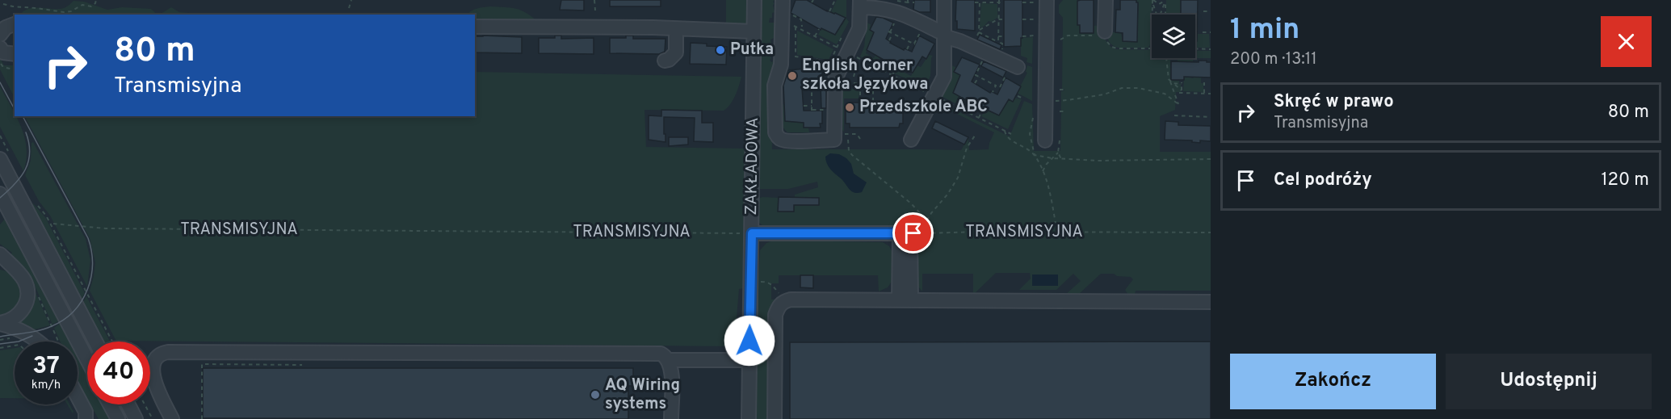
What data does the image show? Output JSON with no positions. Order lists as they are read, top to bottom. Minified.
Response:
{"streets":{"street":["ZAKŁADOWA"],"path":["TRANSMISYJNA"]},"crossings":[["ZAKŁADOWA","TRANSMISYJNA"]],"places":["Putka","English Corner szkoła Językowa","Przedszkole ABC","AQ Wiring systems"],"page":{"heading":["1 min","200 m · 13:11"],"turn":["80 m","Transmisyjna"],"list":[{"name":"Skręć w prawo","note":"Transmisyjna","value":"80 m"},{"name":"Cel podróży","value":"120 m"}],"speed":"37 km/h","limit":"40","buttons":["Zakończ","Udostępnij"]}}
